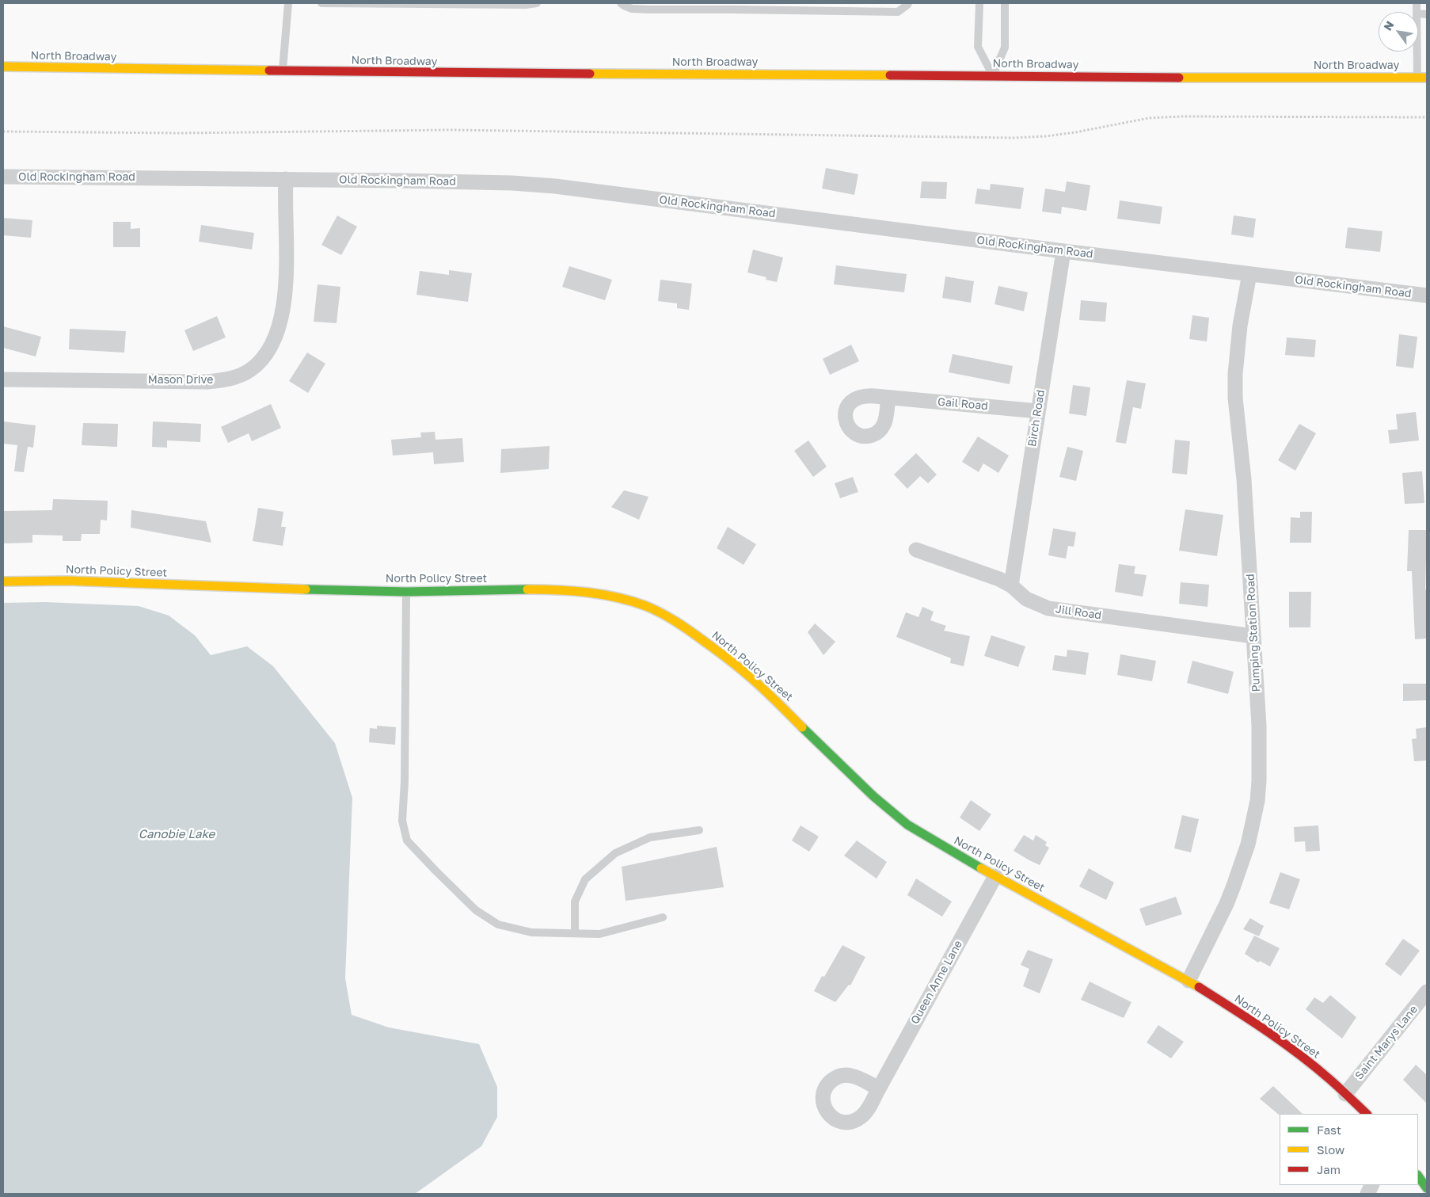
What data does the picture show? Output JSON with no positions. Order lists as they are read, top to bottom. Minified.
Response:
{"streets":{"street":["North Broadway","Old Rockingham Road","Mason Drive","Gail Road","Birch Road","North Policy Street","Jill Road","Pumping Station Road","Queen Anne Lane","Saint Marys Lane"]},"crossings":[["Old Rockingham Road","Mason Drive"],["Old Rockingham Road","Birch Road"],["Old Rockingham Road","Pumping Station Road"],["Gail Road","Birch Road"],["Birch Road","Jill Road"],["North Policy Street","Pumping Station Road"],["North Policy Street","Queen Anne Lane"],["North Policy Street","Saint Marys Lane"],["Jill Road","Pumping Station Road"]],"water":["Canobie Lake"],"legend":["Fast","Slow","Jam"],"north":"top left"}
